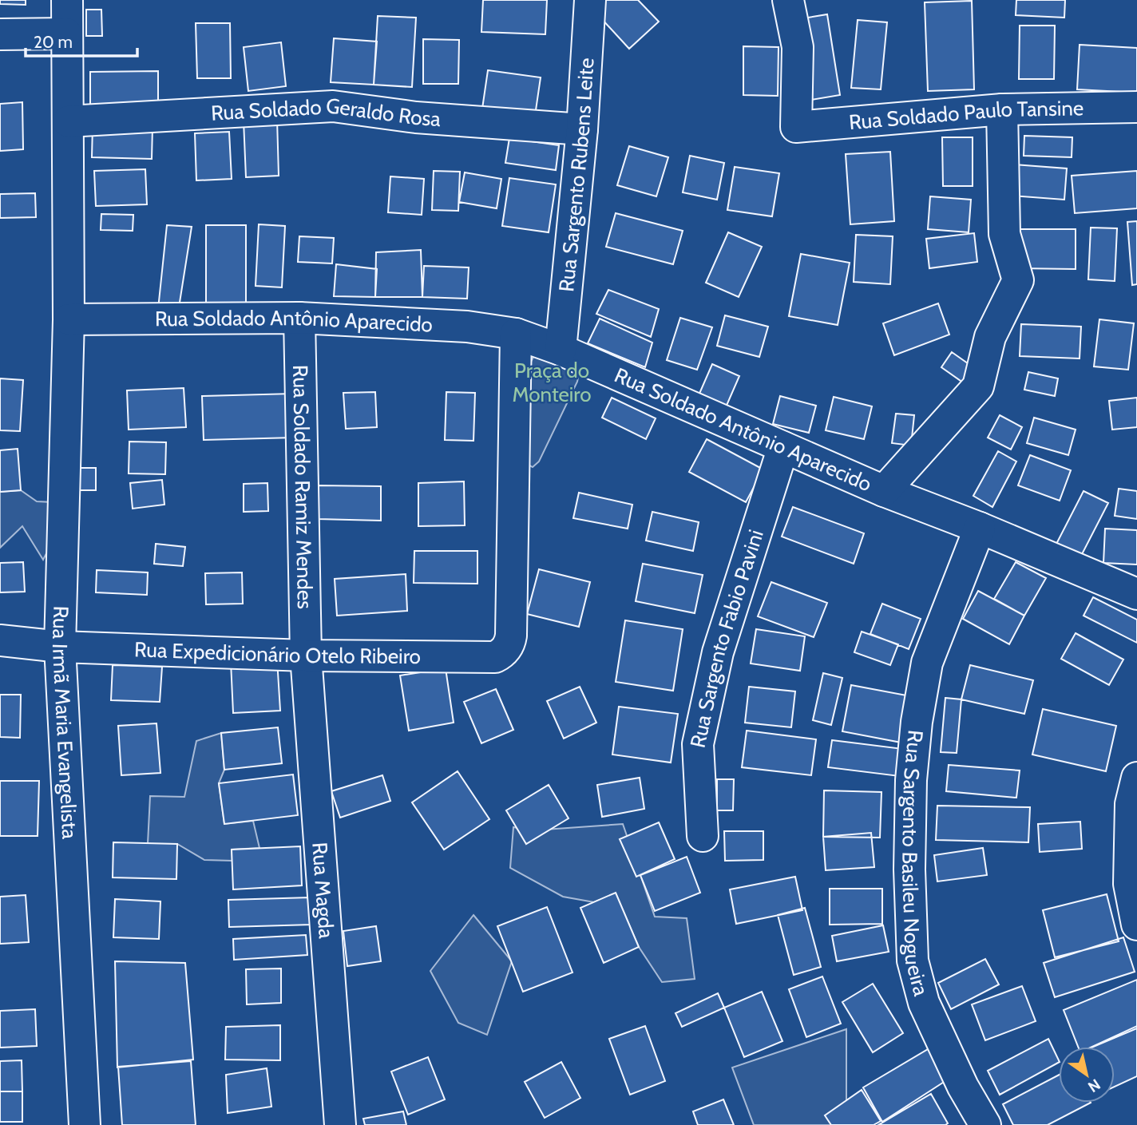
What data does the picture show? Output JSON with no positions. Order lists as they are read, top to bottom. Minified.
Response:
{"streets":{"street":["Rua Soldado Paulo Tansine","Rua Soldado Geraldo Rosa","Rua Sargento Rubens Leite","Rua Soldado Antônio Aparecido","Rua Soldado Ramiz Mendes","Rua Sargento Fabio Pavini","Rua Expedicionário Otelo Ribeiro","Rua Irmã Maria Evangelista","Rua Sargento Basileu Nogueira","Rua Magda"]},"crossings":[["Rua Soldado Geraldo Rosa","Rua Sargento Rubens Leite"],["Rua Soldado Geraldo Rosa","Rua Irmã Maria Evangelista"],["Rua Sargento Rubens Leite","Rua Soldado Antônio Aparecido"],["Rua Soldado Antônio Aparecido","Rua Soldado Ramiz Mendes"],["Rua Soldado Antônio Aparecido","Rua Sargento Fabio Pavini"],["Rua Soldado Antônio Aparecido","Rua Expedicionário Otelo Ribeiro"],["Rua Soldado Antônio Aparecido","Rua Irmã Maria Evangelista"],["Rua Soldado Antônio Aparecido","Rua Sargento Basileu Nogueira"],["Rua Soldado Ramiz Mendes","Rua Expedicionário Otelo Ribeiro"],["Rua Soldado Ramiz Mendes","Rua Magda"],["Rua Expedicionário Otelo Ribeiro","Rua Irmã Maria Evangelista"],["Rua Expedicionário Otelo Ribeiro","Rua Magda"]],"parks":["Praça do Monteiro"],"scale_bar":"20 m","north":"bottom right"}
